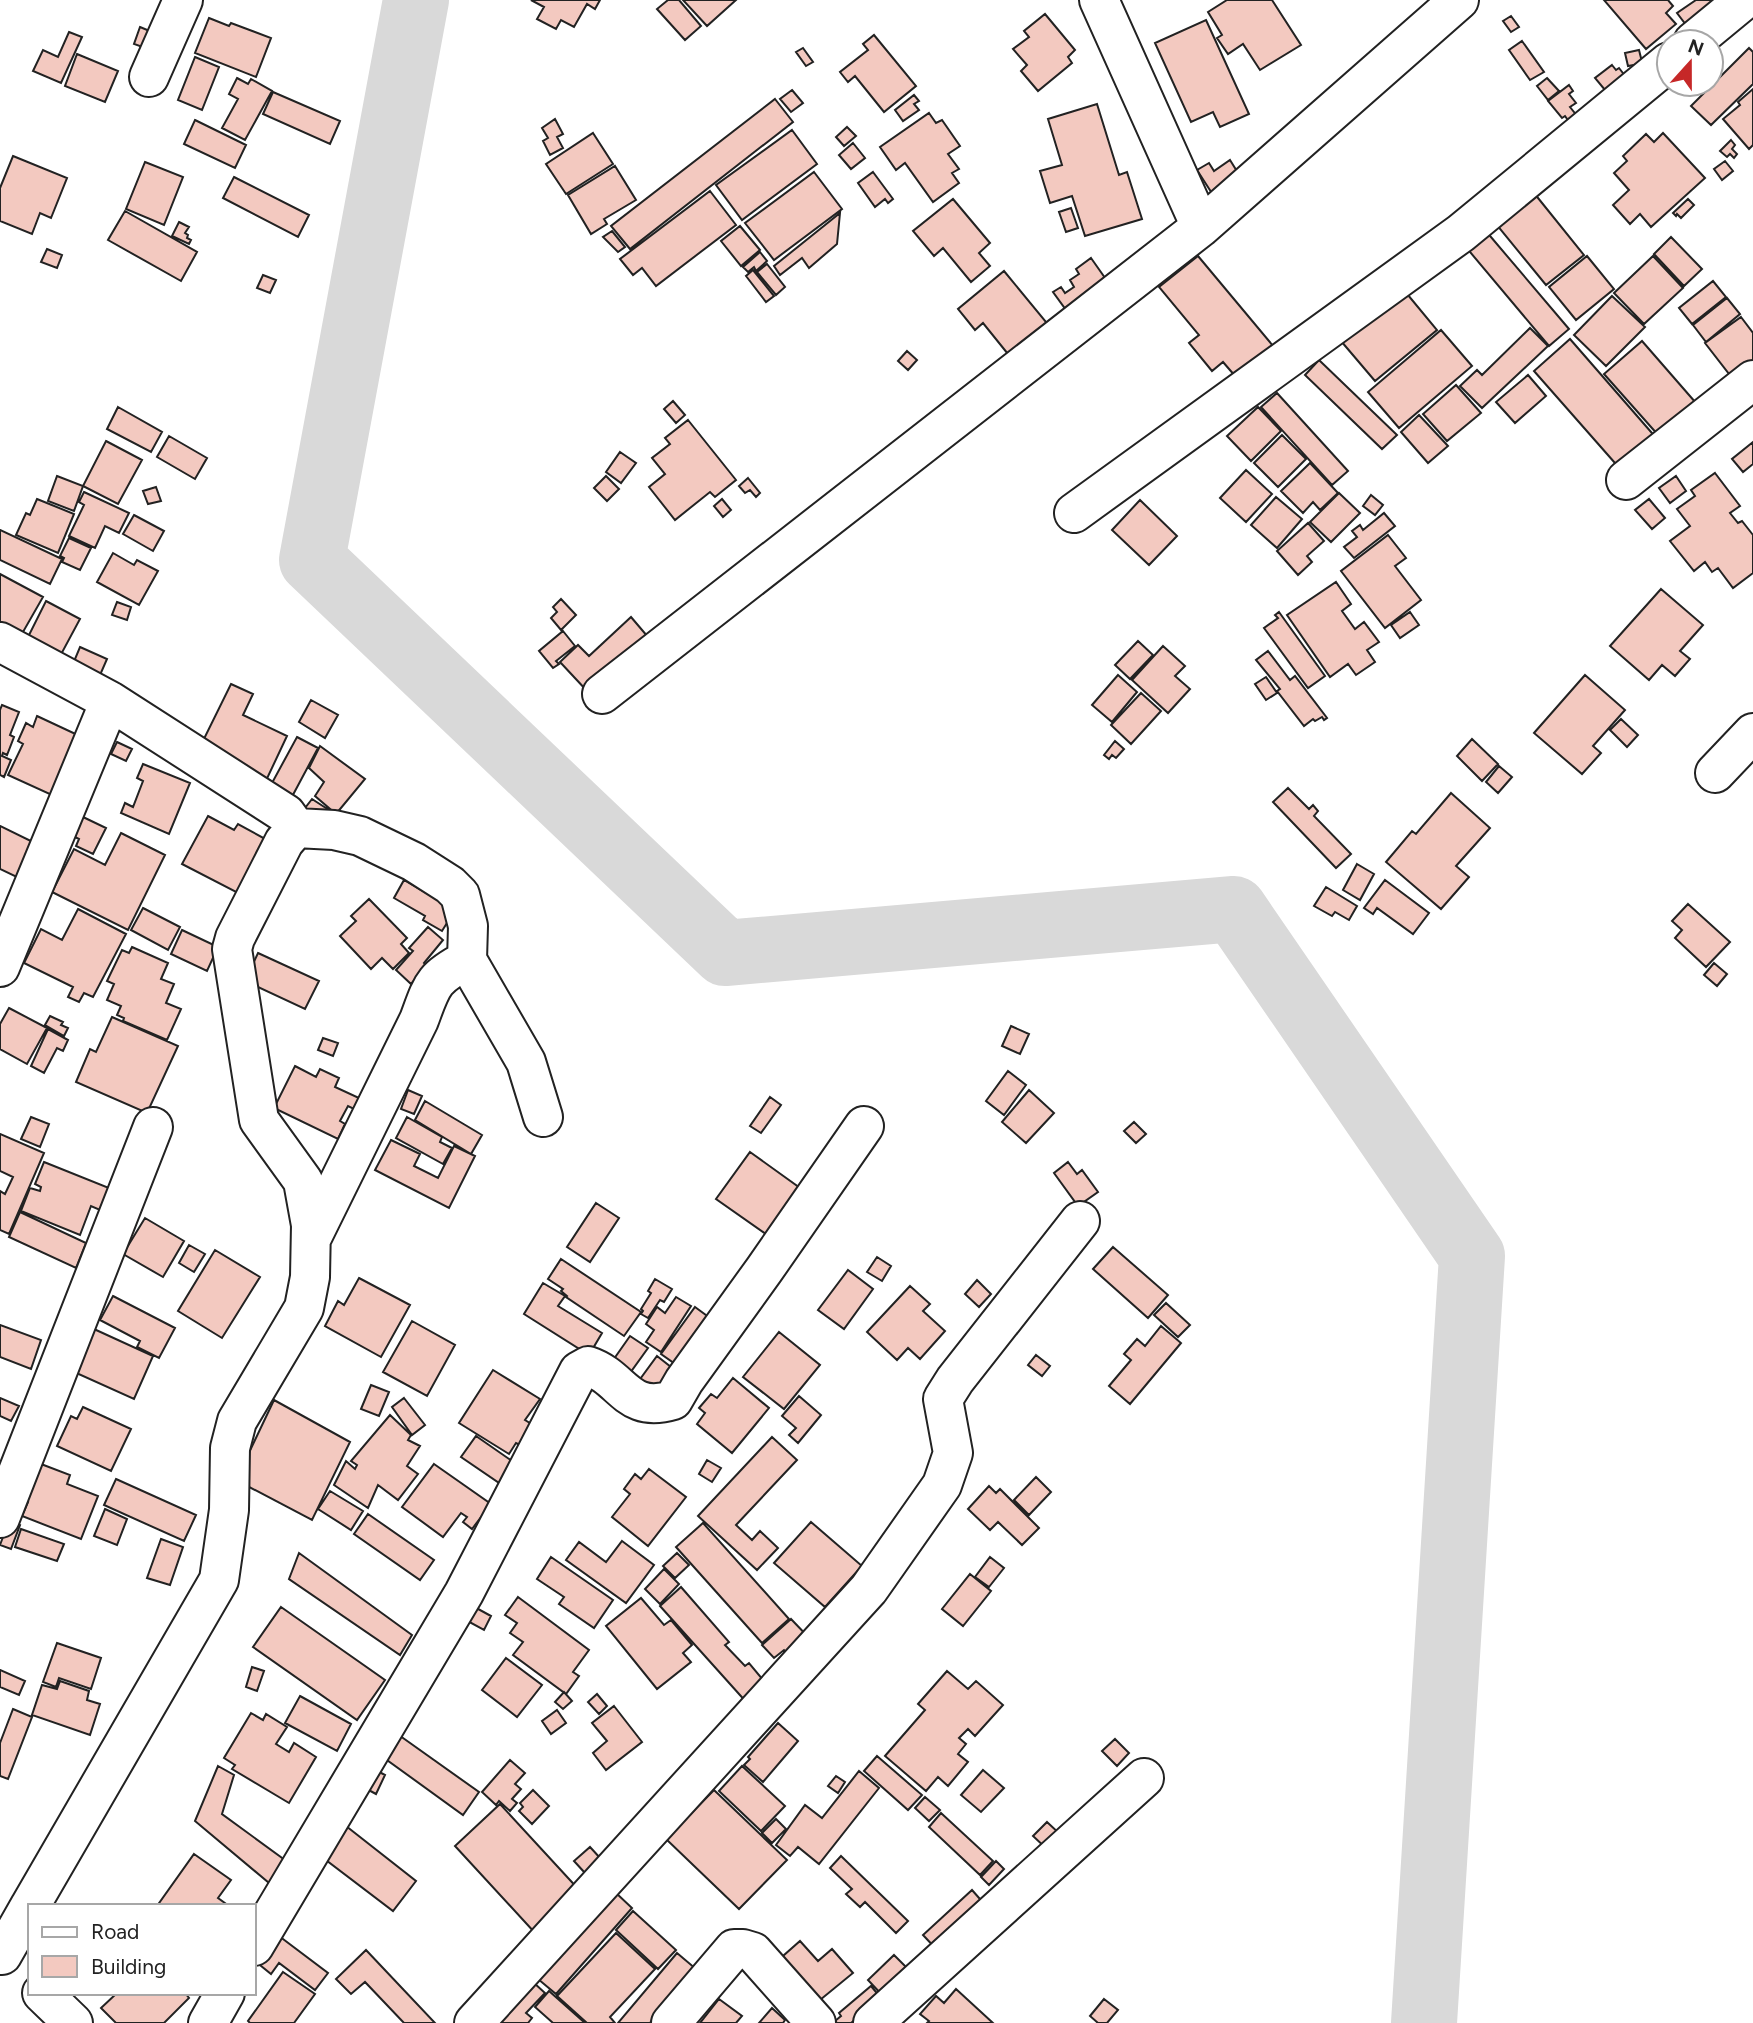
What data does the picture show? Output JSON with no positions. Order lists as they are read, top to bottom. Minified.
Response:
{"legend":["Road","Building"],"north":"top"}
